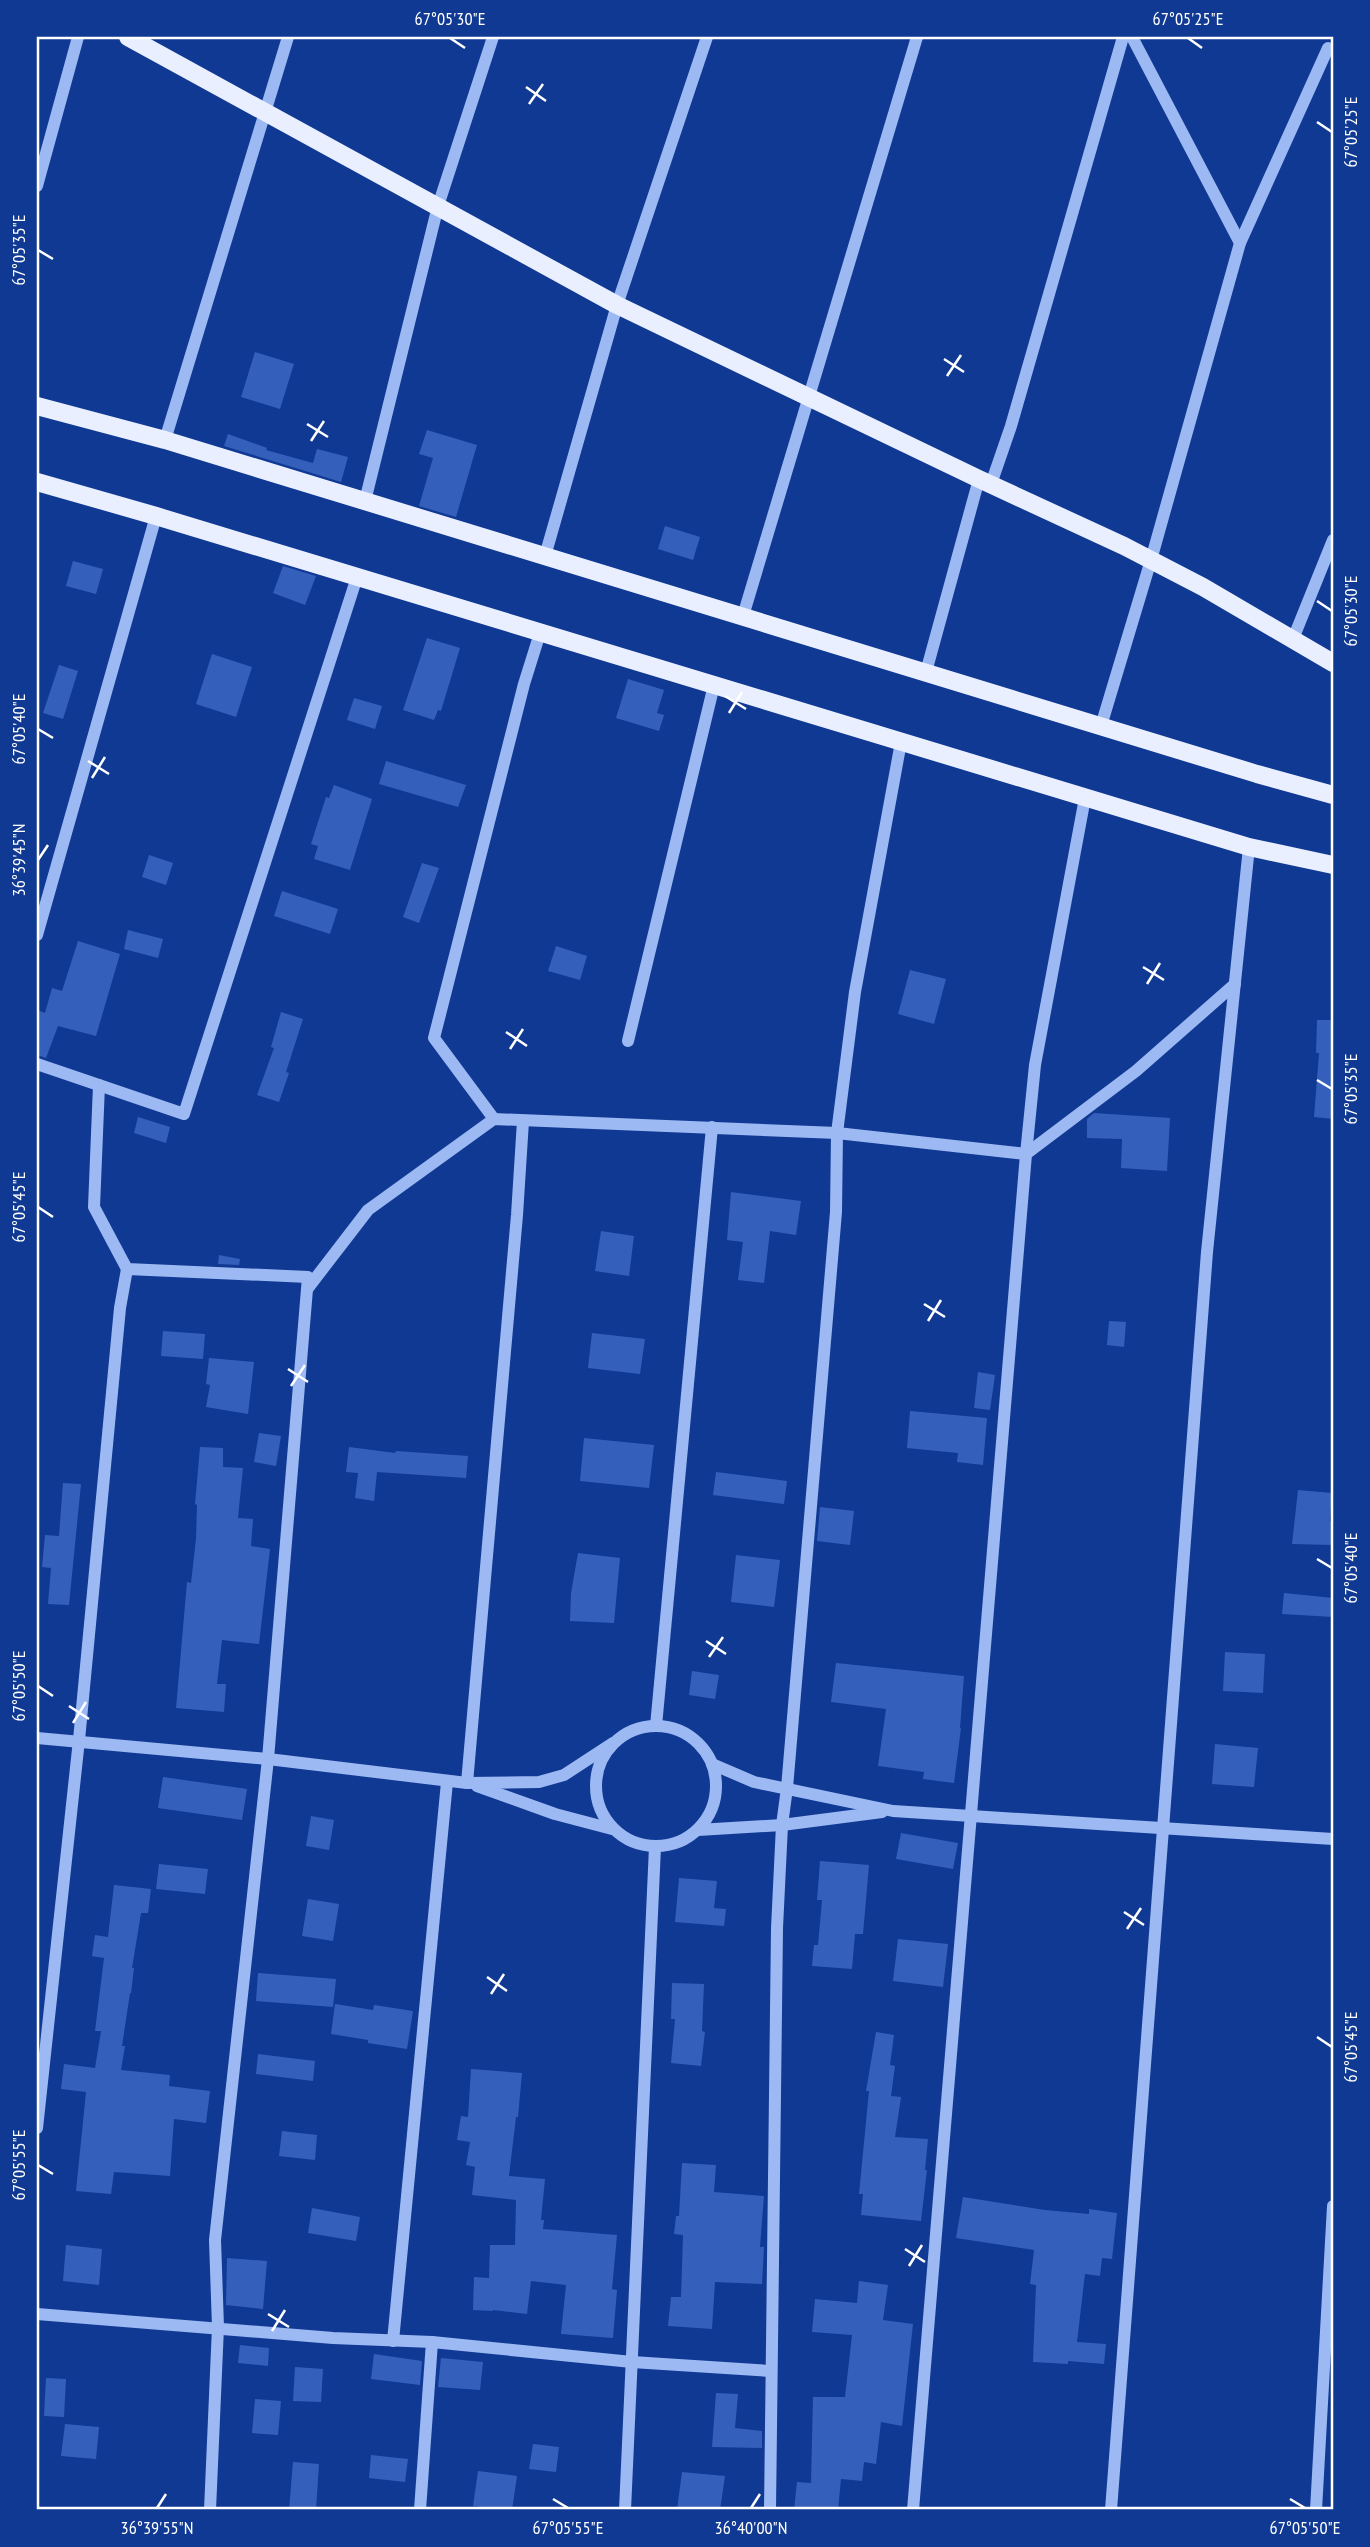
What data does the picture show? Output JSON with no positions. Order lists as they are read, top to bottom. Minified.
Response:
{"coordinates":["67°05'30\"E","67°05'25\"E","67°05'35\"E","67°05'40\"E","36°39'45\"N","67°05'45\"E","67°05'50\"E","67°05'55\"E","36°39'55\"N","36°40'00\"N"]}
